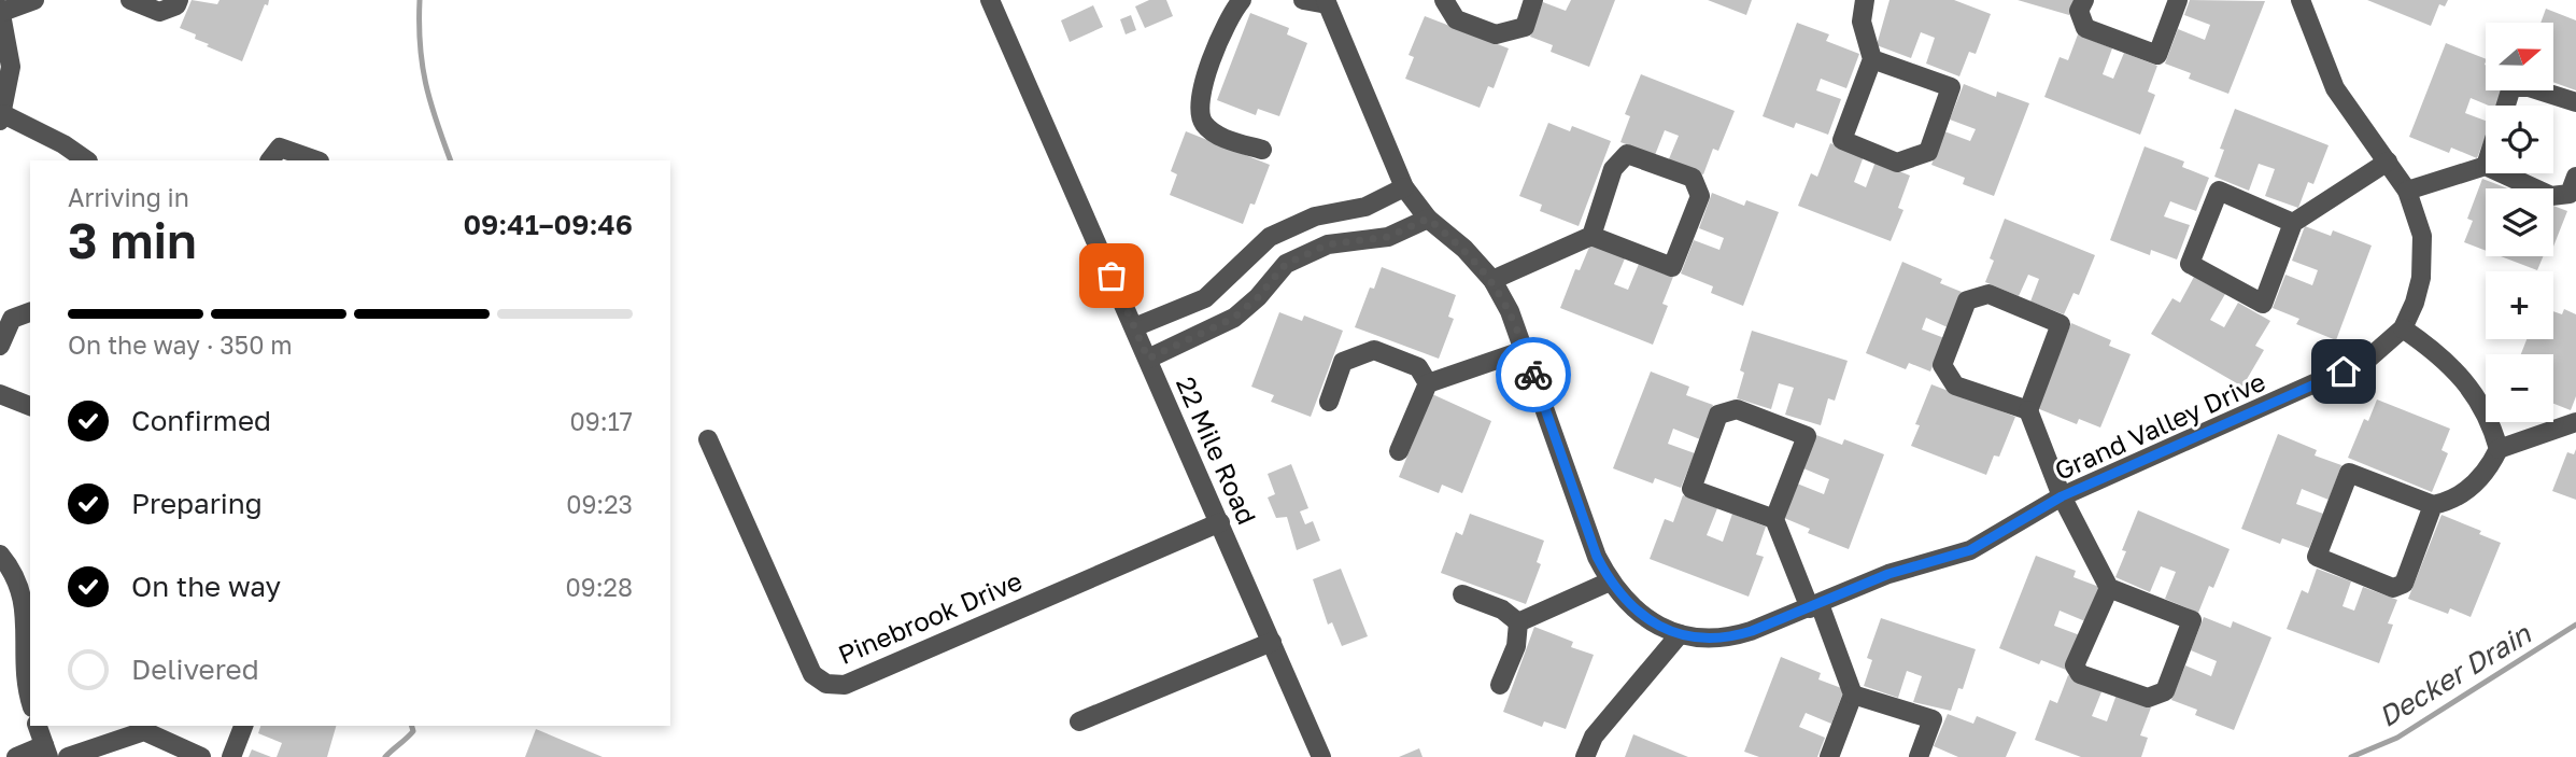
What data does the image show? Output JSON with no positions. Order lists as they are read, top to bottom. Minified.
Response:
{"streets":{"street":["Grand Valley Drive","22 Mile Road","Pinebrook Drive"]},"crossings":[["22 Mile Road","Pinebrook Drive"]],"water":["Decker Drain"],"north":"right","page":{"map_buttons":["+","−"],"heading":["3 min","Arriving in","09:41–09:46"],"bar":"On the way · 350 m","list":[["Confirmed","09:17"],["Preparing","09:23"],["On the way","09:28"],"Delivered"]}}
